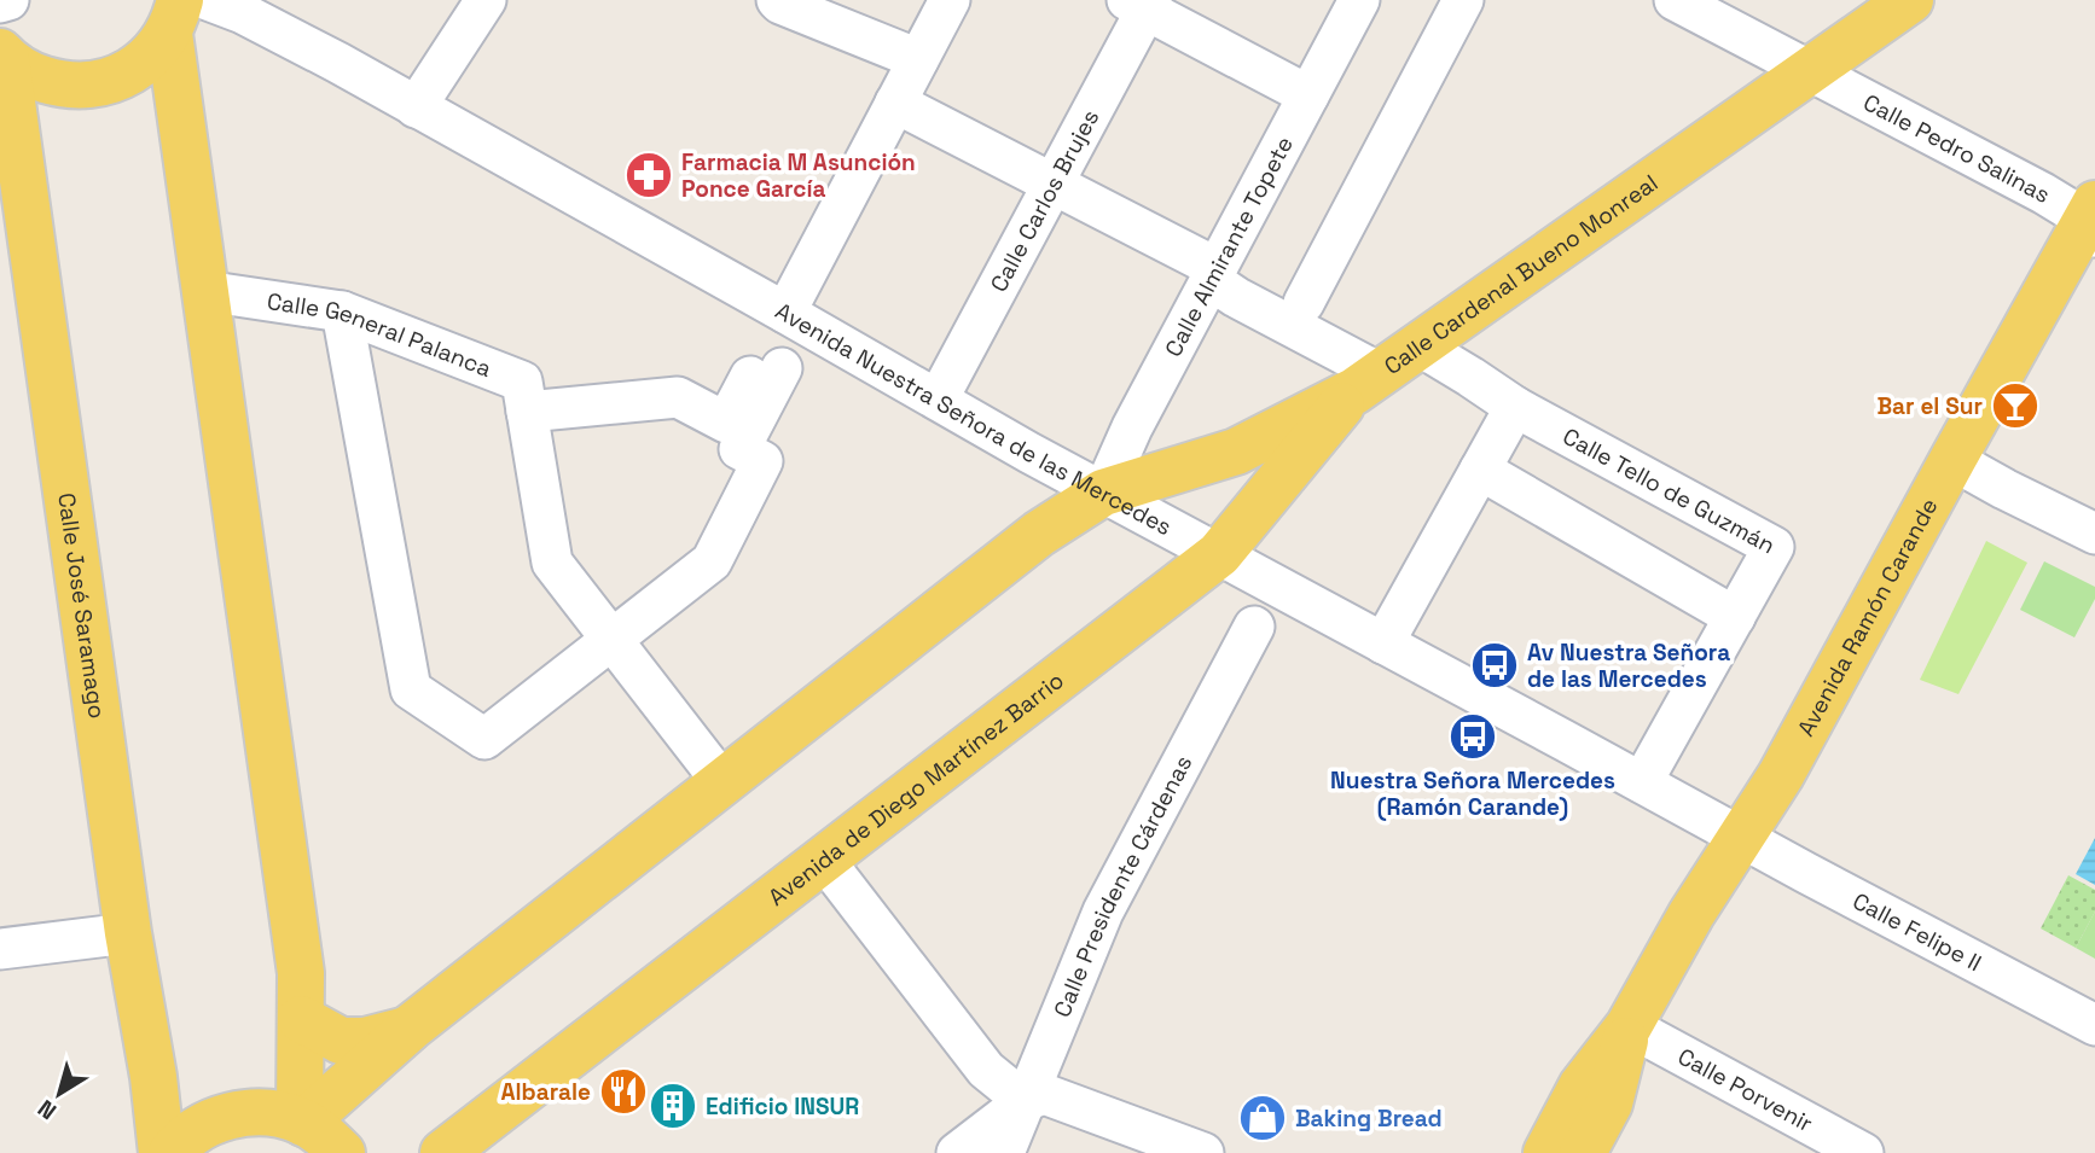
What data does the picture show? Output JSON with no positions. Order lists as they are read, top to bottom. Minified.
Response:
{"streets":{"main road":["Calle Cardenal Bueno Monreal","Calle José Saramago","Avenida Ramón Carande","Avenida de Diego Martínez Barrio"],"street":["Calle Pedro Salinas","Calle Carlos Brujes","Calle Almirante Topete","Calle General Palanca","Avenida Nuestra Señora de las Mercedes","Calle Tello de Guzmán","Calle Presidente Cárdenas","Calle Felipe II","Calle Porvenir"]},"crossings":[["Calle Pedro Salinas","Calle Cardenal Bueno Monreal"],["Calle Pedro Salinas","Avenida Ramón Carande"],["Calle Carlos Brujes","Avenida Nuestra Señora de las Mercedes"],["Calle Almirante Topete","Calle Cardenal Bueno Monreal"],["Calle Almirante Topete","Avenida Nuestra Señora de las Mercedes"],["Calle Cardenal Bueno Monreal","Avenida Nuestra Señora de las Mercedes"],["Calle Cardenal Bueno Monreal","Calle Tello de Guzmán"],["Calle Cardenal Bueno Monreal","Avenida de Diego Martínez Barrio"],["Avenida Nuestra Señora de las Mercedes","Calle Tello de Guzmán"],["Avenida Nuestra Señora de las Mercedes","Avenida Ramón Carande"],["Avenida Nuestra Señora de las Mercedes","Avenida de Diego Martínez Barrio"],["Avenida Nuestra Señora de las Mercedes","Calle Felipe II"],["Avenida Ramón Carande","Calle Felipe II"],["Avenida Ramón Carande","Calle Porvenir"]],"places":{"pharmacy":["Farmacia M Asunción Ponce García"],"bar":["Bar el Sur"],"bus stop":["Av Nuestra Señora de las Mercedes","Nuestra Señora Mercedes (Ramón Carande)"],"restaurant":["Albarale"],"building":["Edificio INSUR"],"shop":["Baking Bread"]},"north":"bottom left"}
